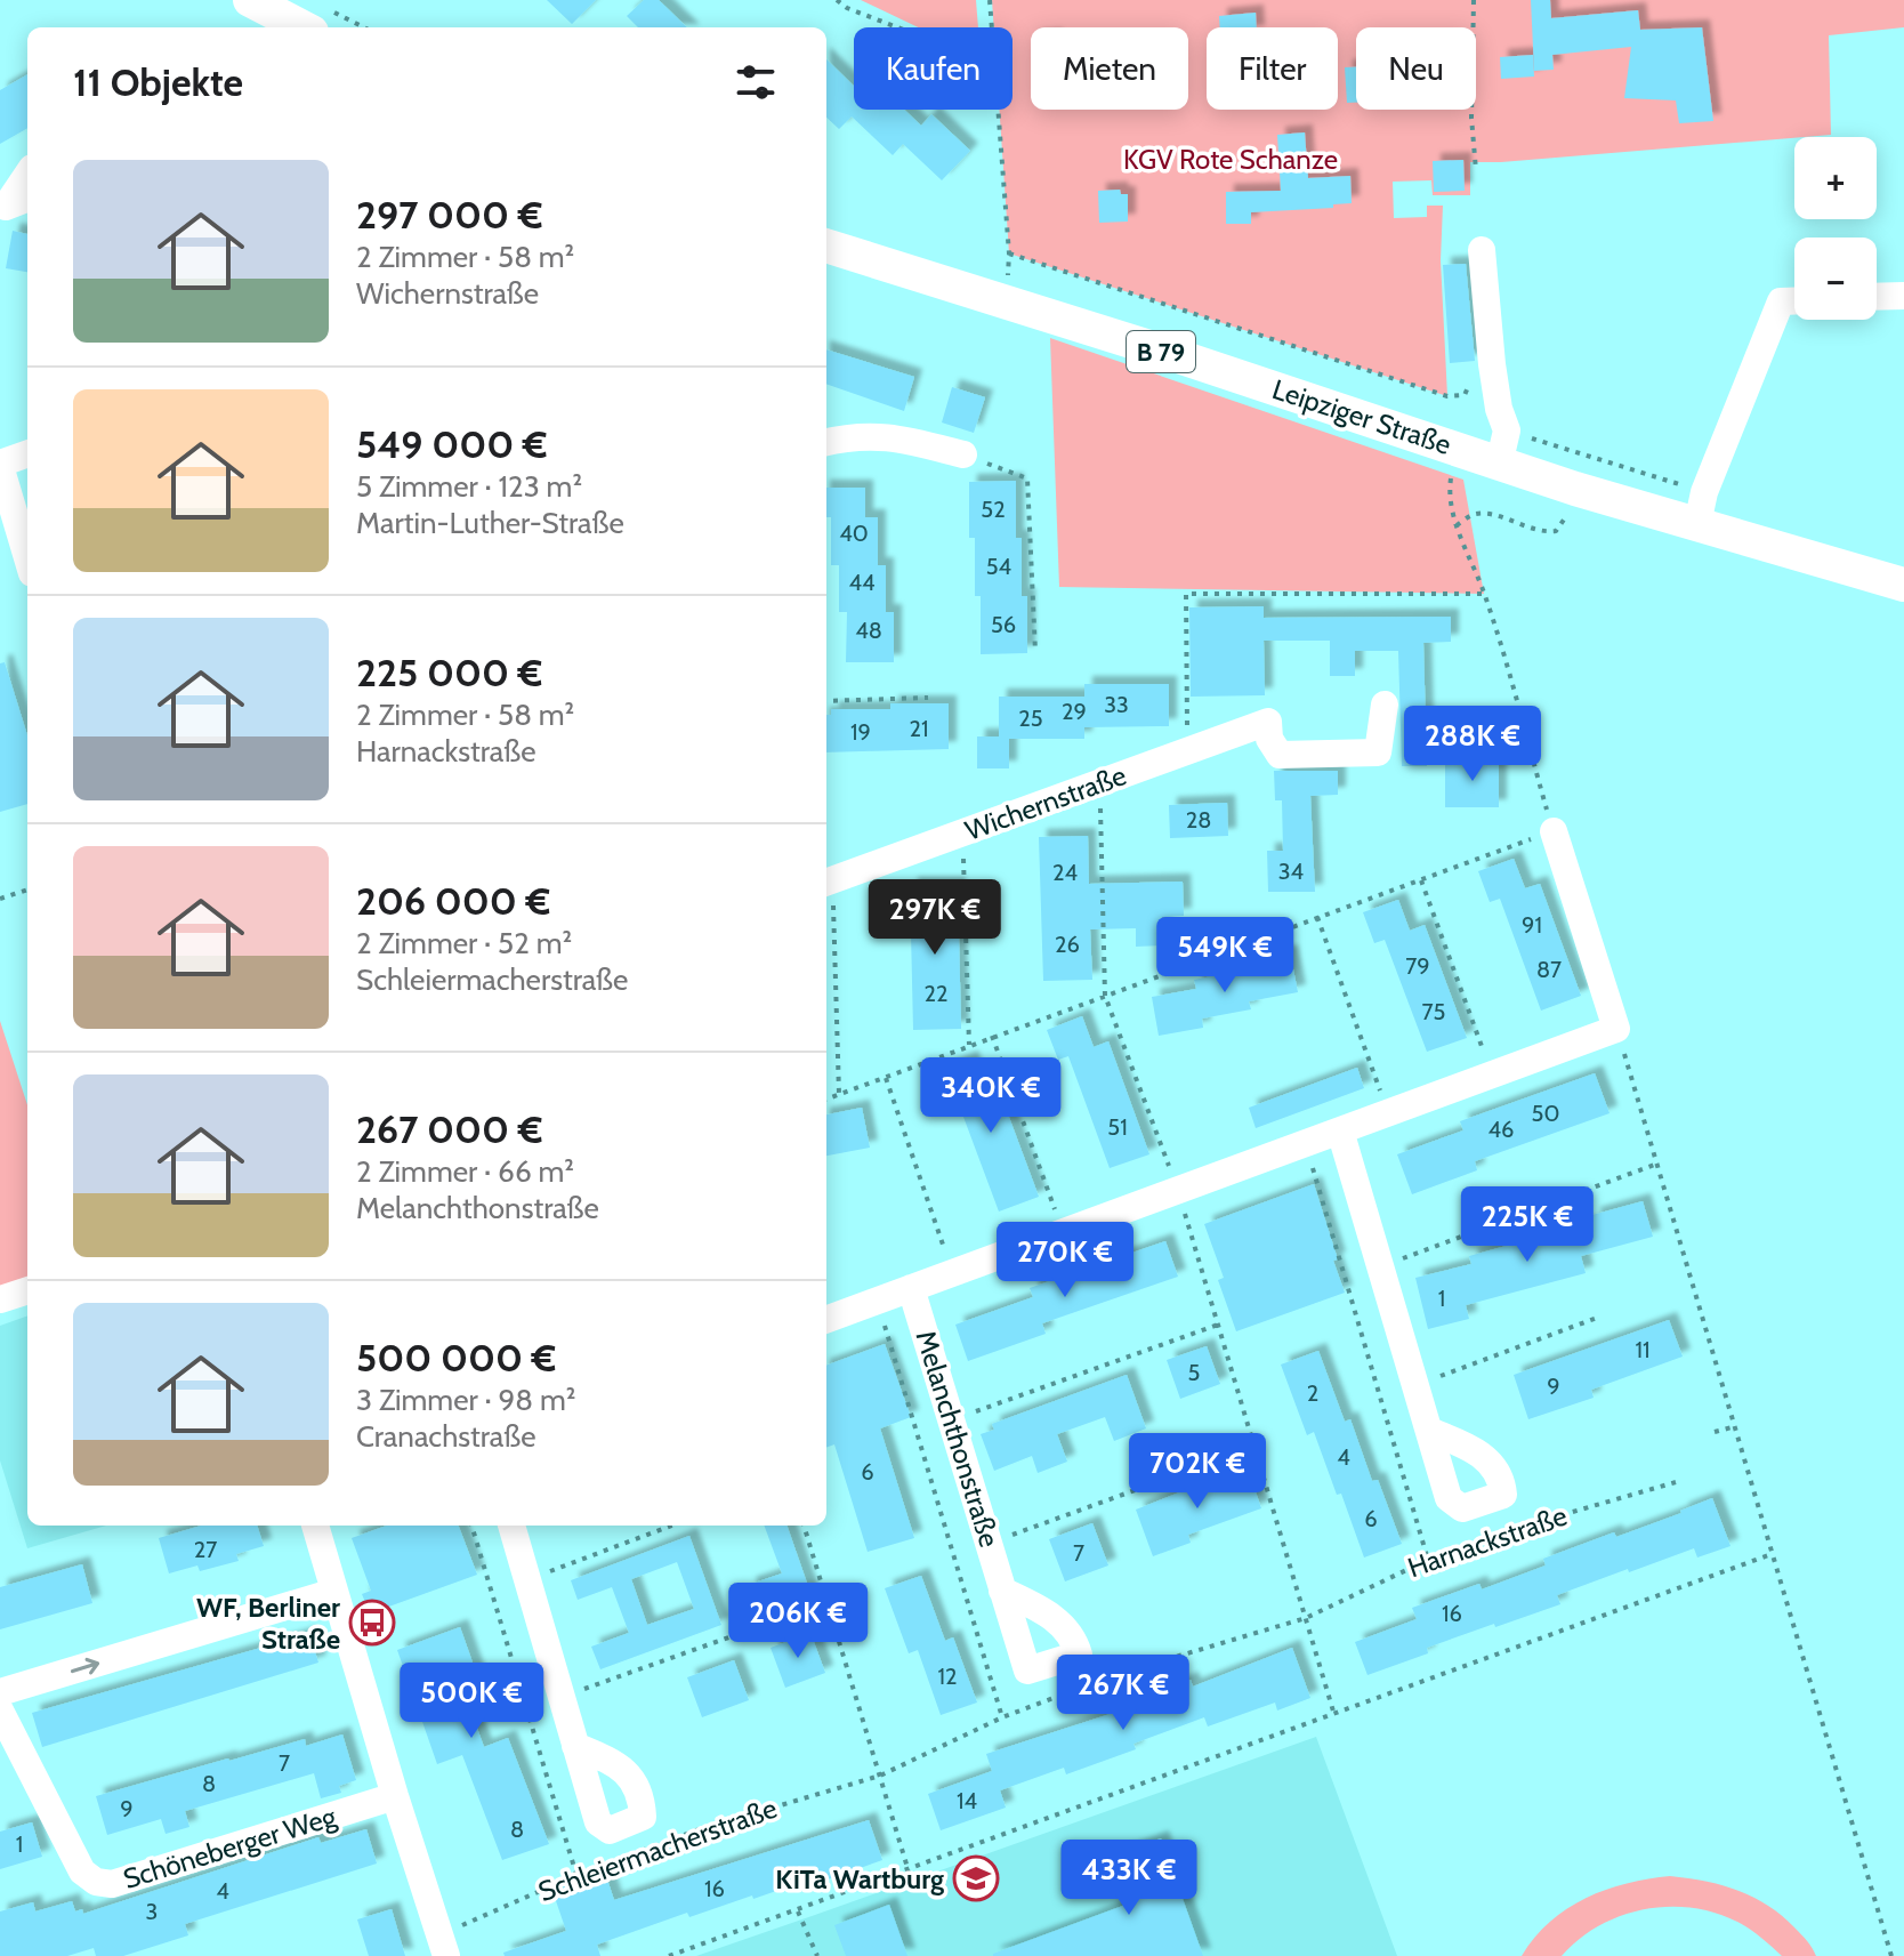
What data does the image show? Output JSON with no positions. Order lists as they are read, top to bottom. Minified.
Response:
{"streets":{"main road":["B 79","Leipziger Straße"],"street":["Wichernstraße","Melanchthonstraße","Schöneberger Weg"],"path":["Harnackstraße","Schleiermacherstraße"]},"parks":["KGV Rote Schanze"],"places":{"bus stop":["WF, Berliner Straße"],"school or university":["KiTa Wartburg"]},"house_numbers":["52","40","54","44","56","48","33","29","25","21","19","28","34","24","91","26","79","87","22","75","50","51","46","1","11","5","9","2","4","6","6","27","7","16","12","7","8","14","9","8","1","16","4","3"],"page":{"chip":["Kaufen","Mieten","Filter","Neu"],"heading":"11 Objekte","map_buttons":["+","−"],"list":[{"name":"297 000 €","note":"2 Zimmer · 58 m² · Wichernstraße"},{"name":"549 000 €","note":"5 Zimmer · 123 m² · Martin-Luther-Straße"},{"name":"225 000 €","note":"2 Zimmer · 58 m² · Harnackstraße"},{"name":"206 000 €","note":"2 Zimmer · 52 m² · Schleiermacherstraße"},{"name":"267 000 €","note":"2 Zimmer · 66 m² · Melanchthonstraße"},{"name":"500 000 €","note":"3 Zimmer · 98 m² · Cranachstraße"}],"price":["288K €","297K €","549K €","340K €","225K €","270K €","702K €","206K €","267K €","500K €","433K €"]}}
